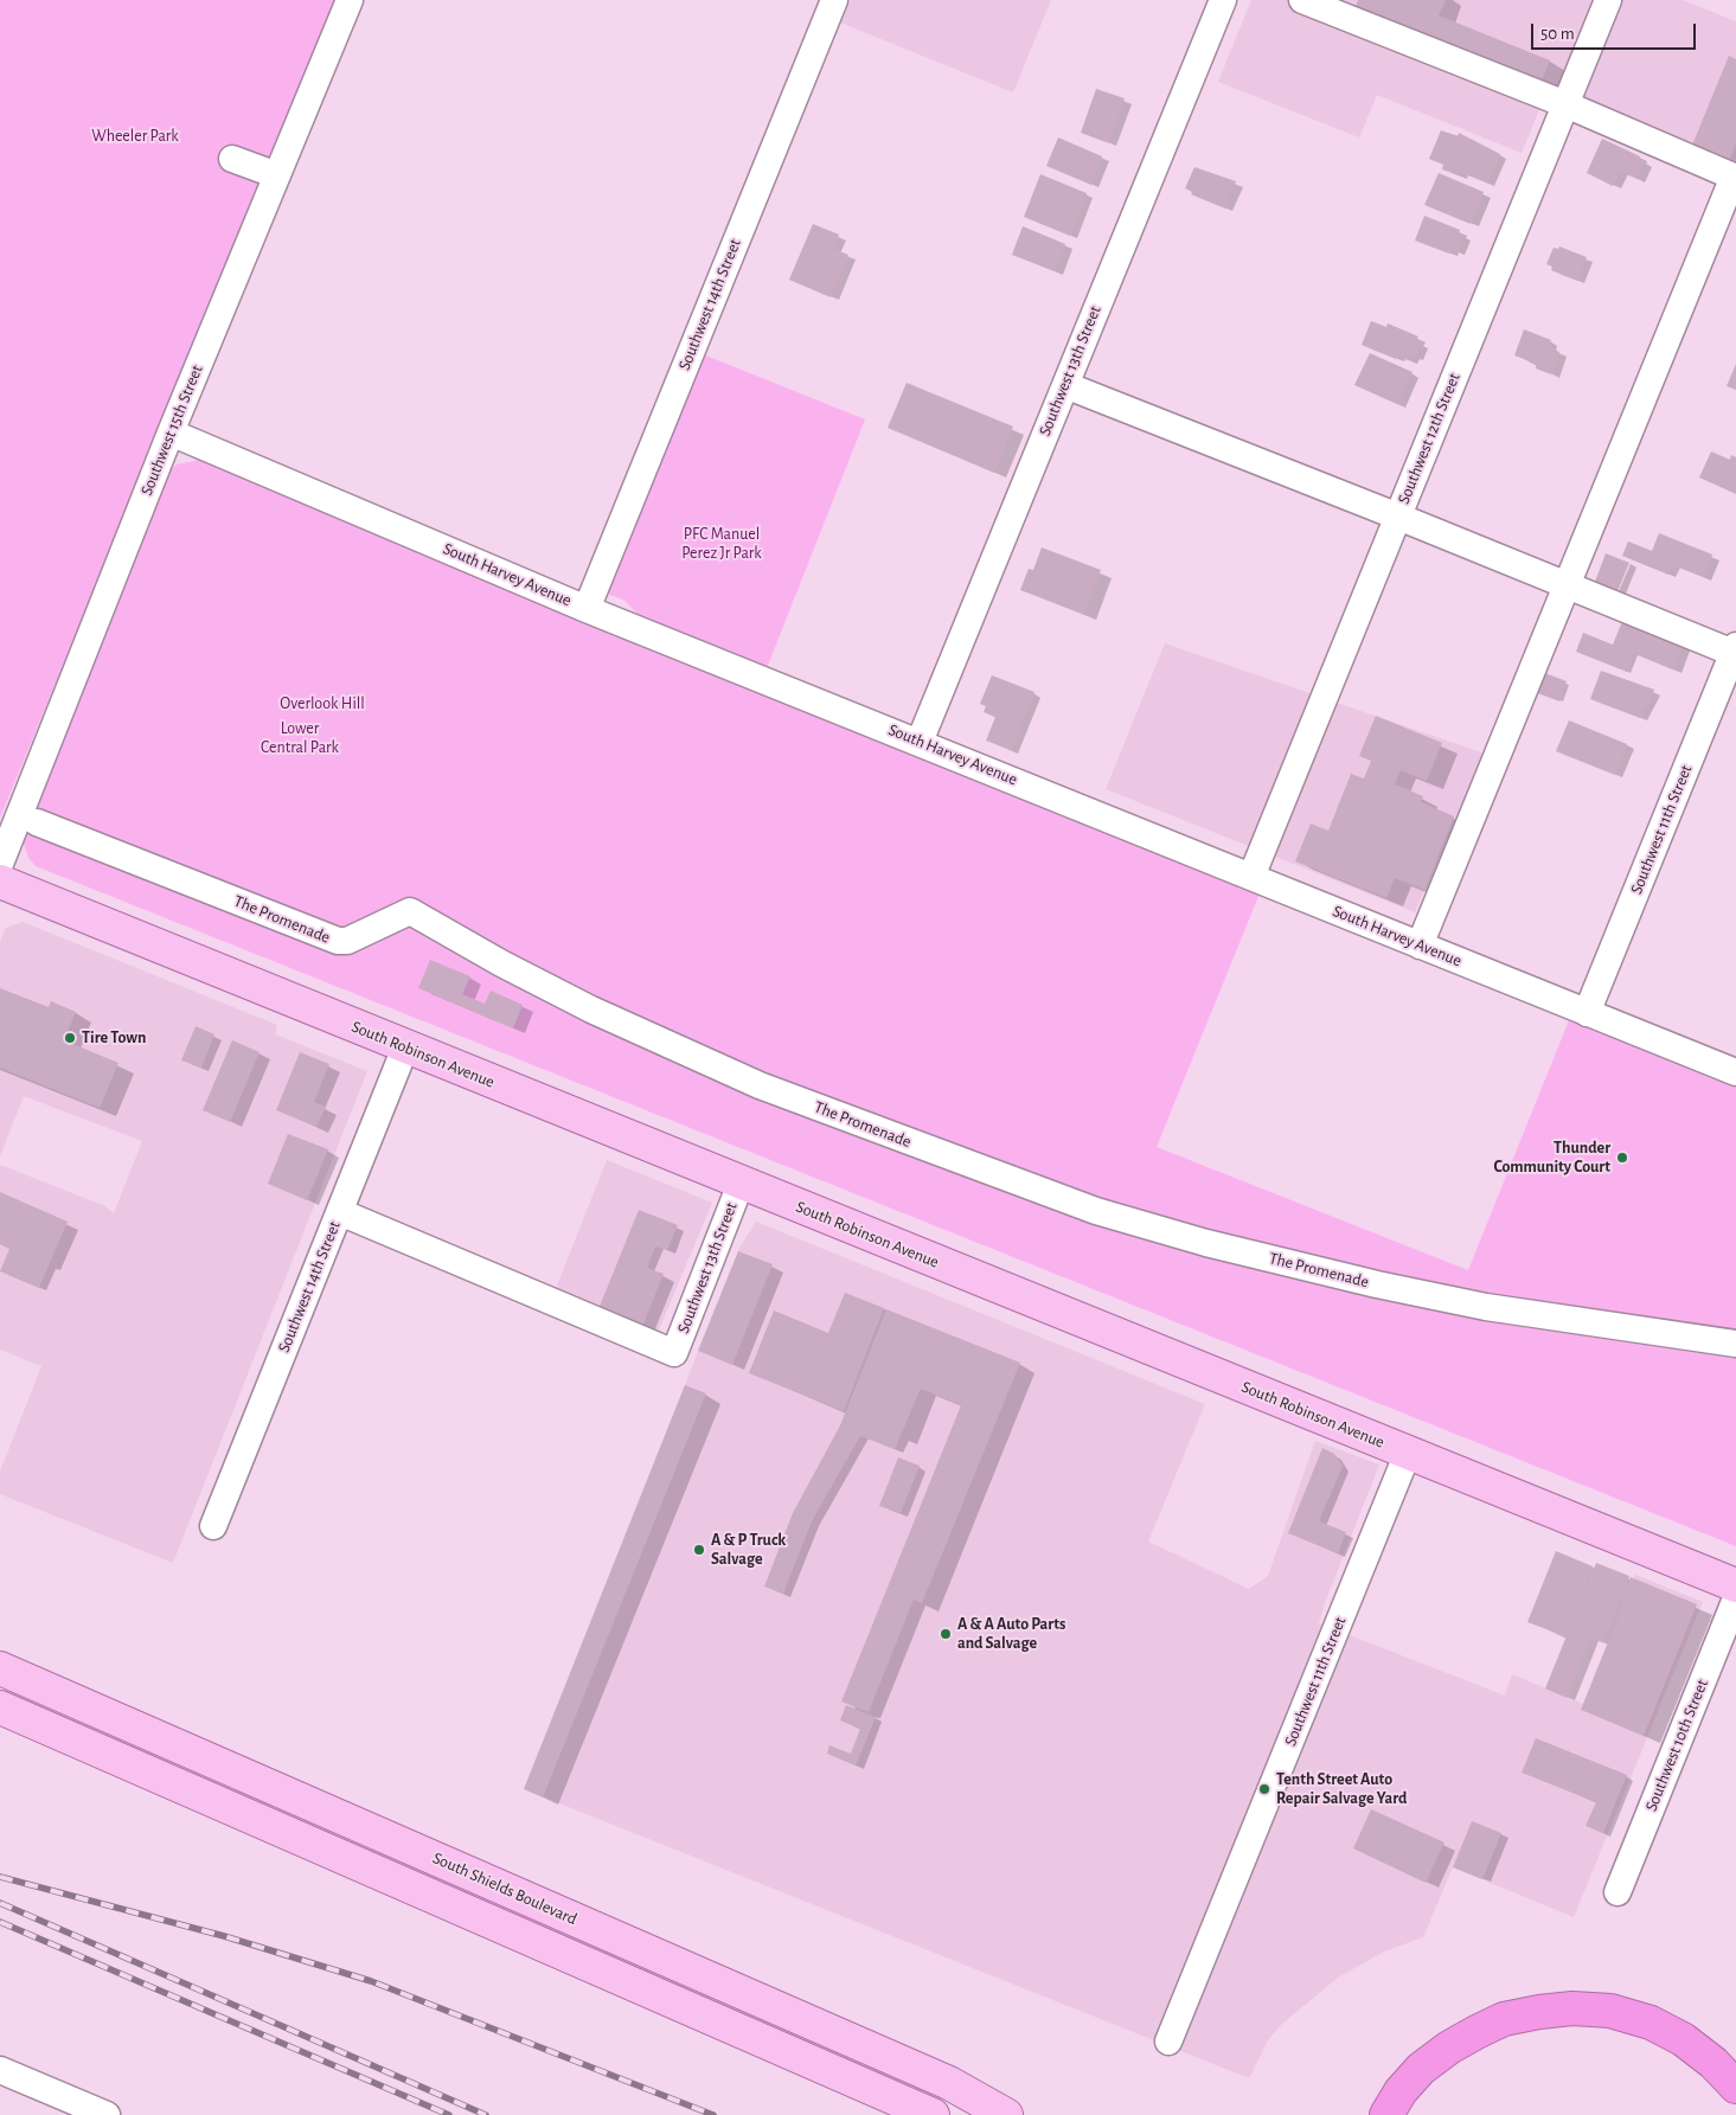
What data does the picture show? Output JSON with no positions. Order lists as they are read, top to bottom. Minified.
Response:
{"streets":{"main road":["South Robinson Avenue","South Shields Boulevard"],"street":["Southwest 14th Street","Southwest 13th Street","Southwest 15th Street","Southwest 12th Street","South Harvey Avenue","Southwest 11th Street","The Promenade","Southwest 10th Street"]},"crossings":[["Southwest 14th Street","Southwest 13th Street"],["Southwest 14th Street","South Harvey Avenue"],["Southwest 14th Street","South Robinson Avenue"],["Southwest 13th Street","South Harvey Avenue"],["Southwest 13th Street","South Robinson Avenue"],["Southwest 15th Street","South Harvey Avenue"],["Southwest 12th Street","South Harvey Avenue"],["South Harvey Avenue","Southwest 11th Street"],["Southwest 11th Street","South Robinson Avenue"]],"parks":["Wheeler Park","PFC Manuel Perez Jr Park","Overlook Hill","Lower Central Park"],"places":["Tire Town","Thunder Community Court","A & P Truck Salvage","A & A Auto Parts and Salvage","Tenth Street Auto Repair Salvage Yard"],"scale_bar":"50 m"}
